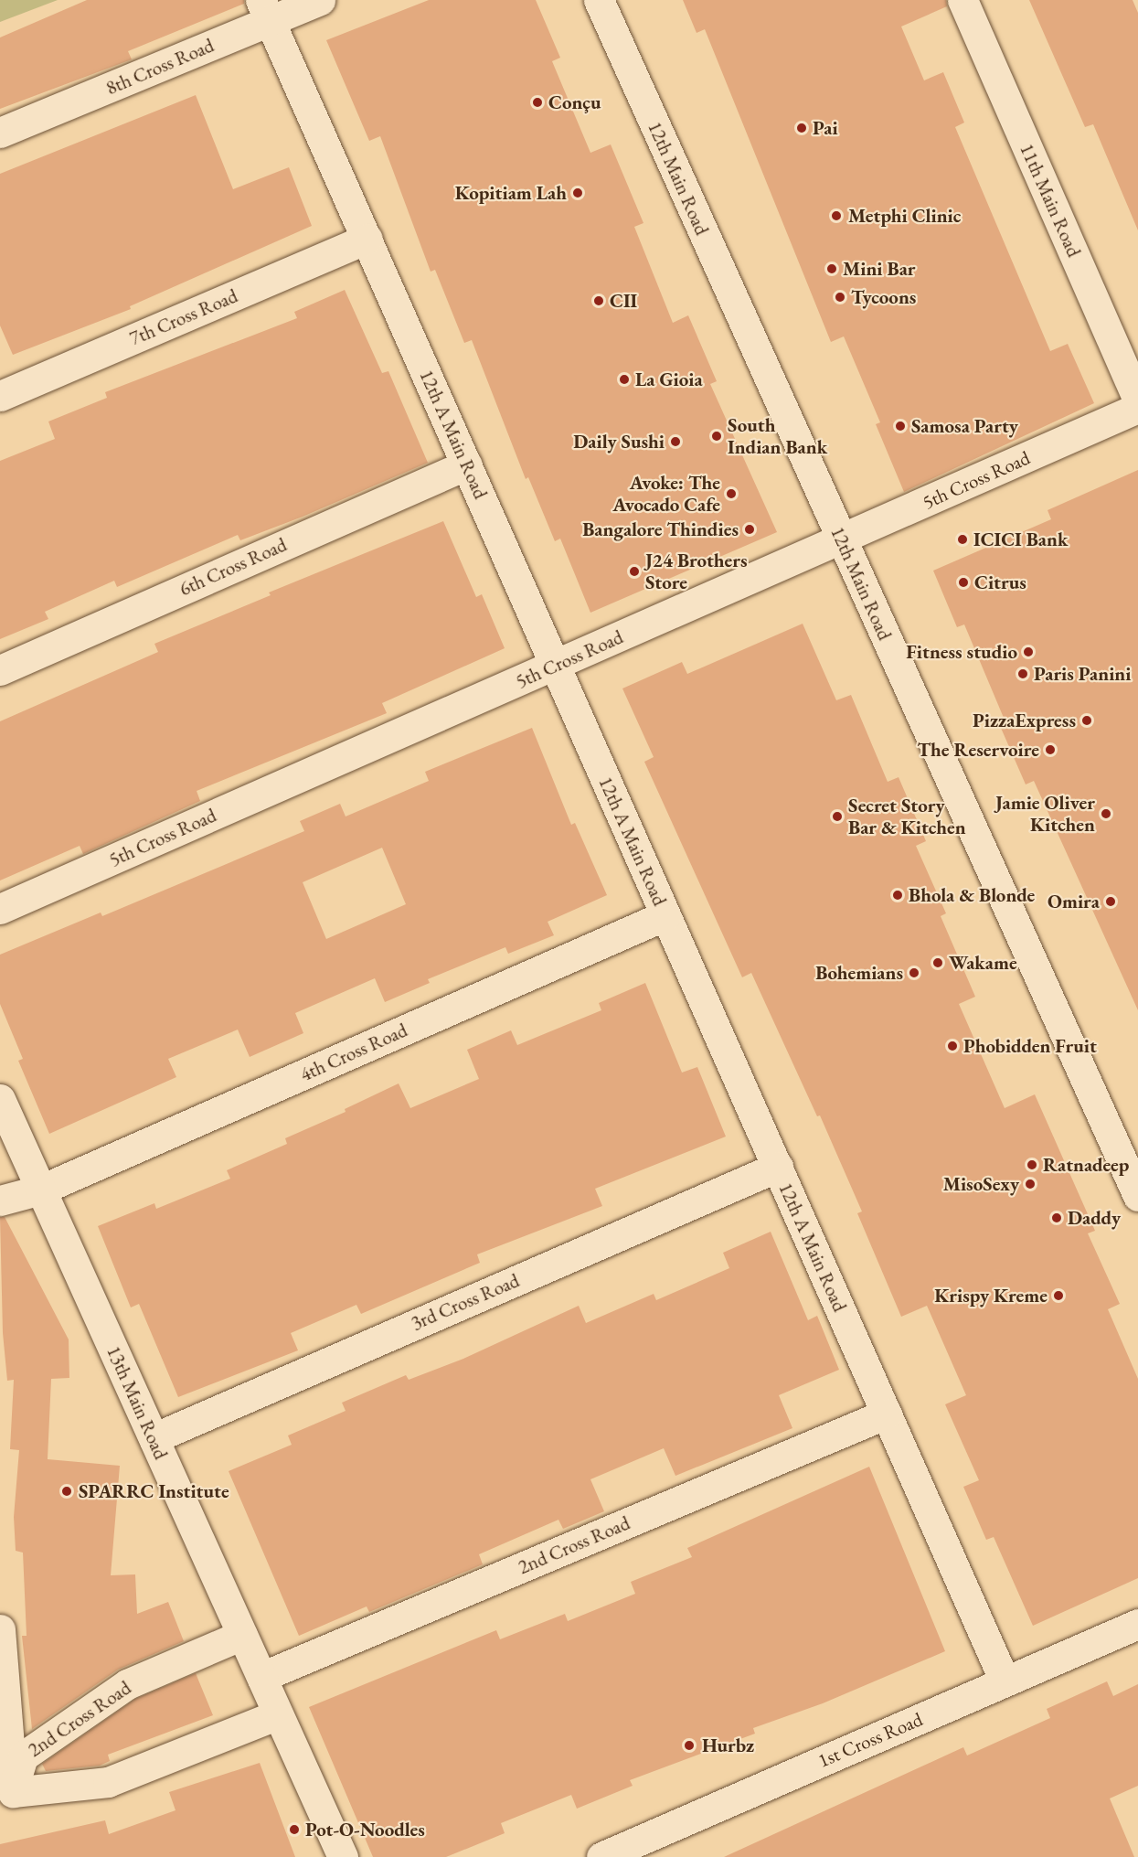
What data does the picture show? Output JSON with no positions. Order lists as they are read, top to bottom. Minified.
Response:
{"streets":{"street":["8th Cross Road","12th Main Road","11th Main Road","7th Cross Road","12th A Main Road","5th Cross Road","6th Cross Road","4th Cross Road","3rd Cross Road","13th Main Road","2nd Cross Road","1st Cross Road"]},"crossings":[["8th Cross Road","12th A Main Road"],["12th Main Road","5th Cross Road"],["7th Cross Road","12th A Main Road"],["12th A Main Road","5th Cross Road"],["12th A Main Road","6th Cross Road"],["12th A Main Road","4th Cross Road"],["12th A Main Road","3rd Cross Road"],["12th A Main Road","2nd Cross Road"],["12th A Main Road","1st Cross Road"],["4th Cross Road","13th Main Road"],["3rd Cross Road","13th Main Road"],["13th Main Road","2nd Cross Road"]],"places":["Conçu","Pai","Kopitiam Lah","Metphi Clinic","Mini Bar","Tycoons","CII","La Gioia","Samosa Party","South Indian Bank","Daily Sushi","Avoke: The Avocado Cafe","Bangalore Thindies","ICICI Bank","J24 Brothers Store","Citrus","Fitness studio","Paris Panini","PizzaExpress","The Reservoire","Jamie Oliver Kitchen","Secret Story Bar & Kitchen","Bhola & Blonde","Omira","Wakame","Bohemians","Phobidden Fruit","Ratnadeep","MisoSexy","Daddy","Krispy Kreme","SPARRC Institute","Hurbz","Pot-O-Noodles"]}
